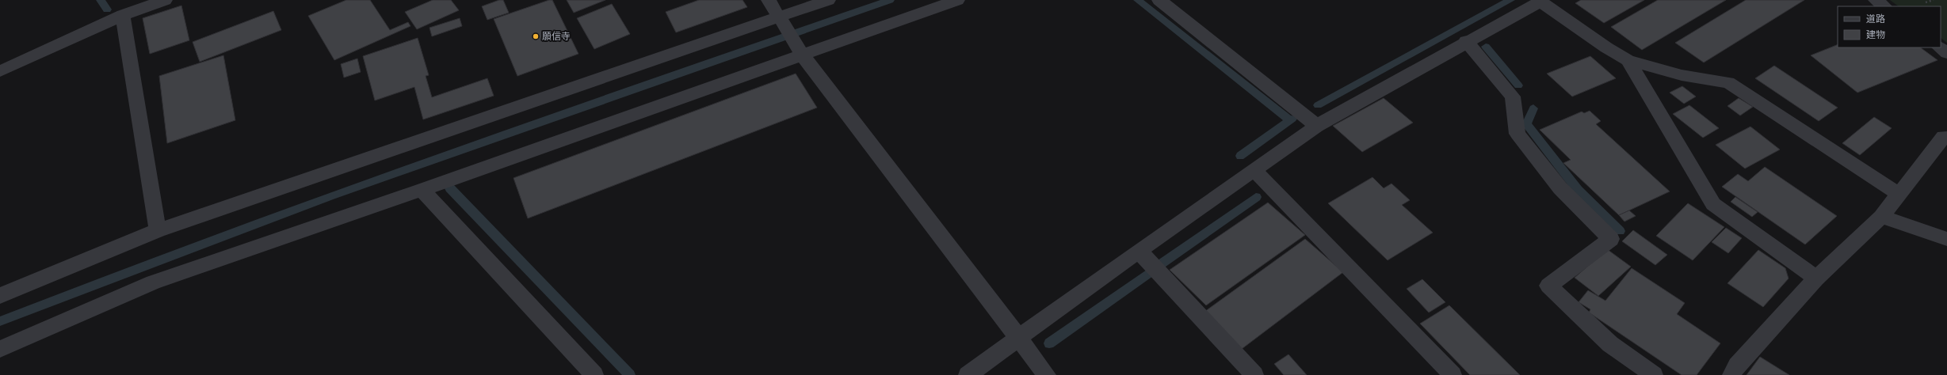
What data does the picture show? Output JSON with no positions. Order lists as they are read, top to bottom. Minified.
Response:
{"places":["願信寺"],"legend":["道路","建物"]}
